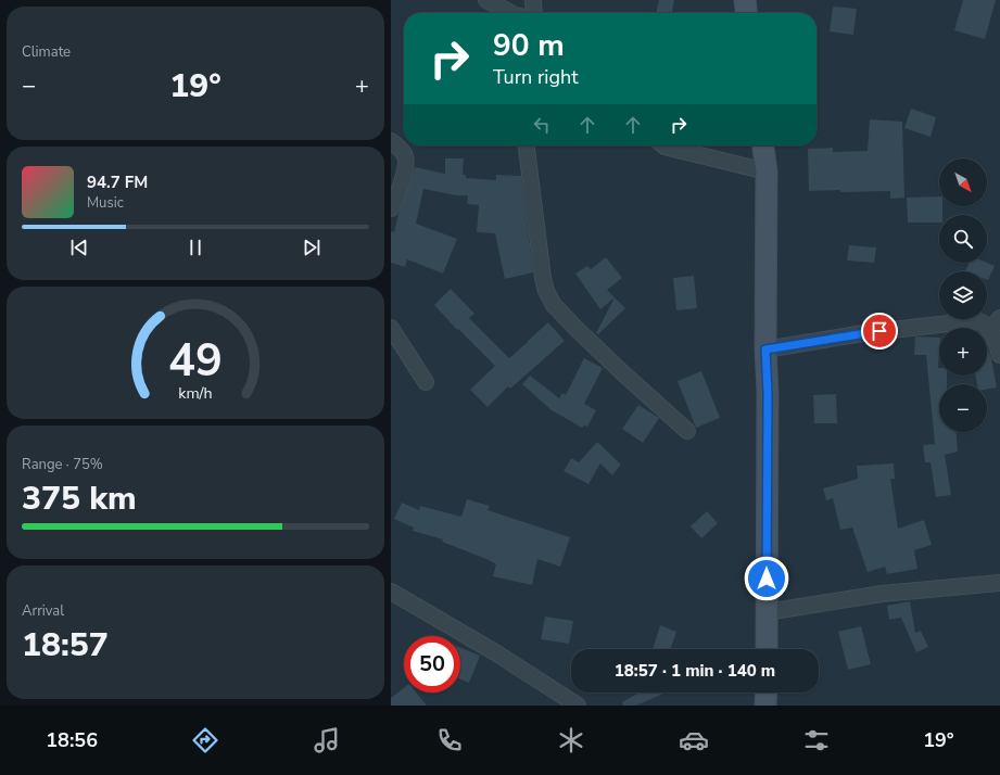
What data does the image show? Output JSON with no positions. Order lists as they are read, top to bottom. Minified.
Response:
{"north":"bottom right","page":{"tile":["Climate",["Range · 75%","375 km"],["Arrival","18:57"]],"turn":["90 m","Turn right"],"heat":["−","19°","+"],"map_buttons":["+","−"],"song":["94.7 FM","Music"],"limit":"50","trip":"18:57 · 1 min · 140 m","tabs":["18:56","19°"],"gauge":["49","km/h"]}}
